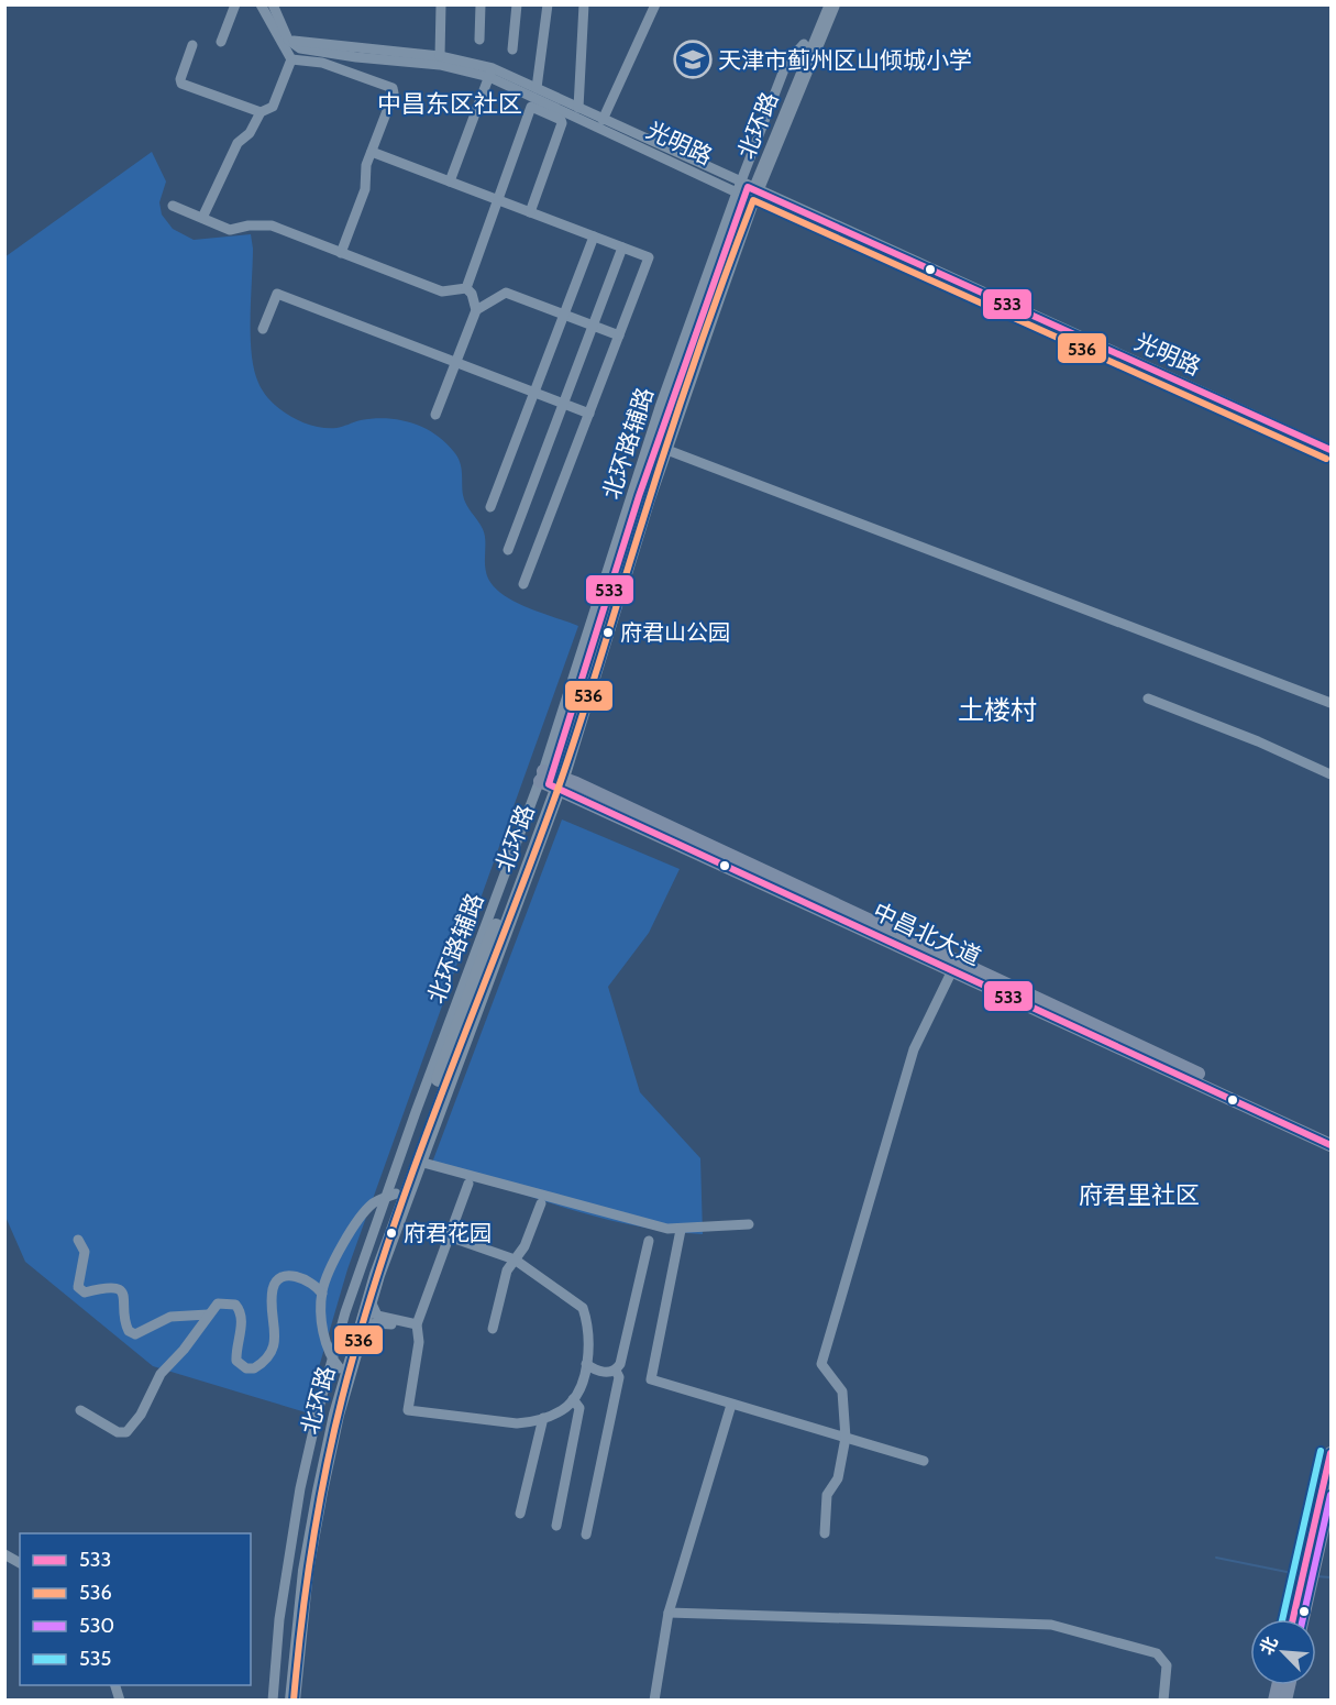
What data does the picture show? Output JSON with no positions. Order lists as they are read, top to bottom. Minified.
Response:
{"streets":{"highway":["北环路"],"main road":["中昌北大道"],"street":["光明路"]},"crossings":[["北环路","光明路"],["北环路","中昌北大道"]],"districts":["中昌东区社区","土楼村","府君里社区"],"places":{"school or university":["天津市蓟州区山倾城小学"],"other":["府君山公园","府君花园"]},"lines":["transit line 533","transit line 536","transit line 535","transit line 530"],"legend":["533","536","530","535"],"north":"top left"}
